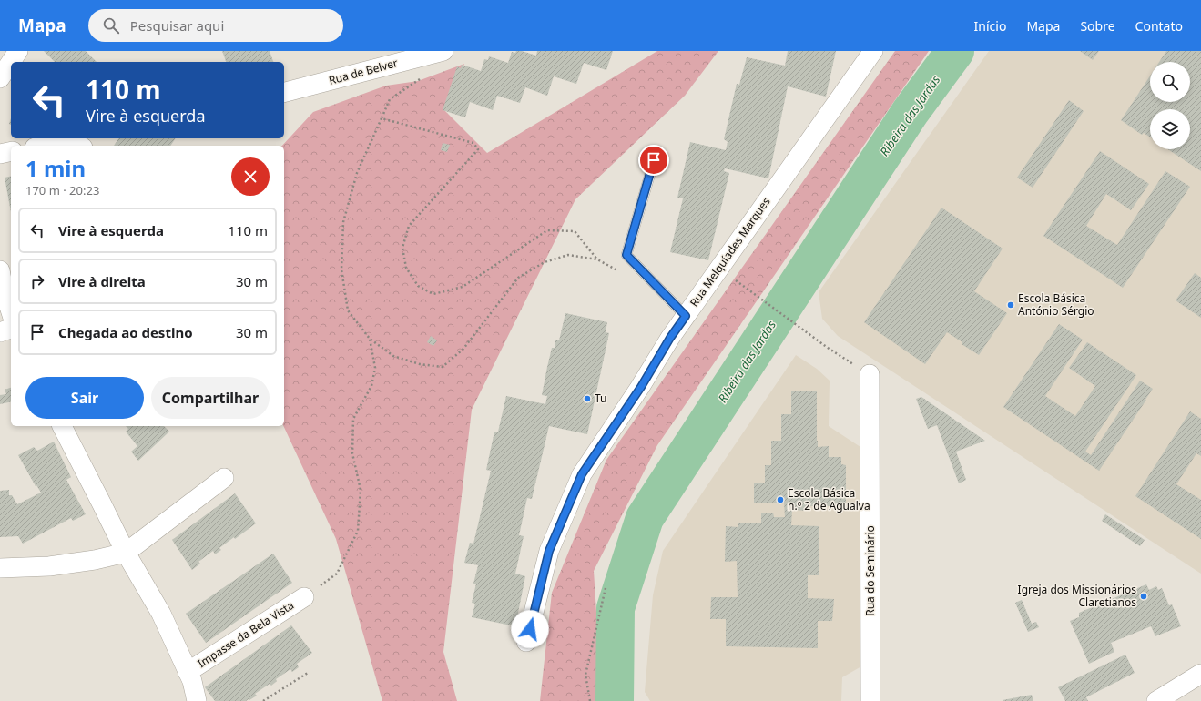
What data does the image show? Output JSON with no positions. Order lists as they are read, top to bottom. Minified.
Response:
{"streets":{"street":["Rua de Belver","Rua Melquíades Marques","Rua do Seminário","Impasse da Bela Vista"]},"water":["Ribeira das Jardas"],"places":["Escola Básica António Sérgio","Tu","Escola Básica n.º 2 de Agualva","Igreja dos Missionários Claretianos"],"page":{"header":"Mapa","search":"Pesquisar aqui","nav":["Início","Mapa","Sobre","Contato"],"turn":["110 m","Vire à esquerda"],"heading":["1 min","170 m · 20:23"],"list":[{"name":"Vire à esquerda","value":"110 m"},{"name":"Vire à direita","value":"30 m"},{"name":"Chegada ao destino","value":"30 m"}],"buttons":["Sair","Compartilhar"]}}
